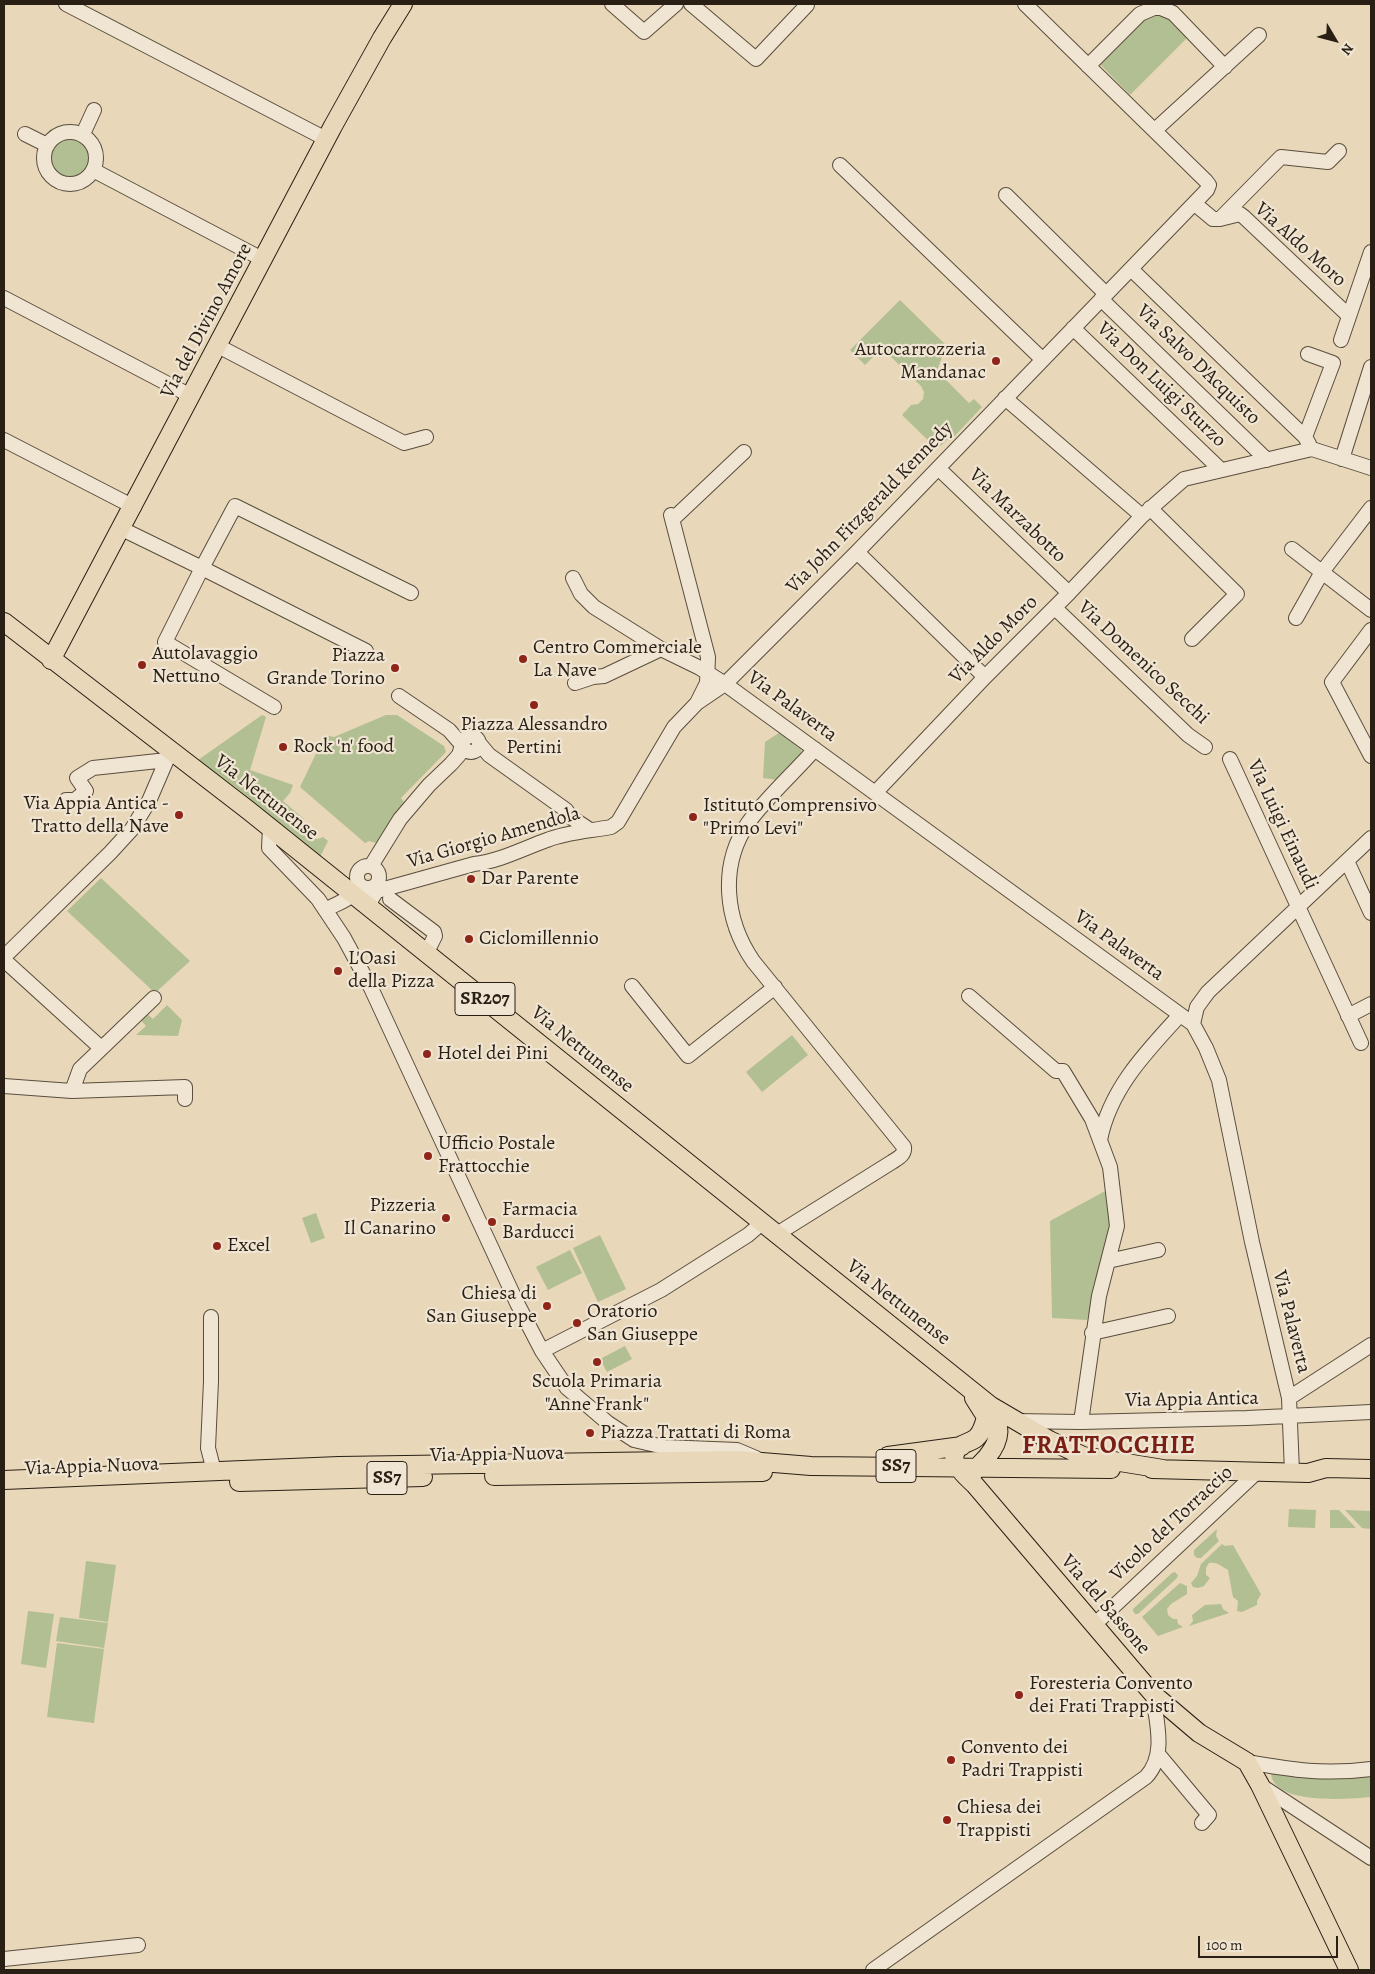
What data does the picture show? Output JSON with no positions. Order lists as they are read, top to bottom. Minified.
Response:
{"streets":{"main road":["Via del Divino Amore","Via Nettunense","SR207","Via Appia Nuova","SS7","Via del Sassone"],"street":["Via Aldo Moro","Via Salvo D'Acquisto","Via Don Luigi Sturzo","Via John Fitzgerald Kennedy","Via Marzabotto","Via Domenico Secchi","Via Palaverta","Via Luigi Einaudi","Via Giorgio Amendola","Via Appia Antica","Vicolo del Torraccio"]},"crossings":[["Via Aldo Moro","Via Salvo D'Acquisto"],["Via Aldo Moro","Via Don Luigi Sturzo"],["Via Aldo Moro","Via Marzabotto"],["Via Aldo Moro","Via Domenico Secchi"],["Via Aldo Moro","Via Palaverta"],["Via del Divino Amore","Via Nettunense"],["Via Salvo D'Acquisto","Via John Fitzgerald Kennedy"],["Via Don Luigi Sturzo","Via John Fitzgerald Kennedy"],["Via John Fitzgerald Kennedy","Via Marzabotto"],["Via John Fitzgerald Kennedy","Via Palaverta"],["Via John Fitzgerald Kennedy","Via Giorgio Amendola"],["Via Palaverta","Via Luigi Einaudi"],["Via Palaverta","Via Giorgio Amendola"],["Via Palaverta","Via Appia Antica"],["Via Palaverta","Via Appia Nuova"],["Via Nettunense","Via Giorgio Amendola"],["Via Nettunense","Via Appia Antica"],["Via Appia Nuova","Vicolo del Torraccio"],["Via Appia Nuova","Via del Sassone"],["Vicolo del Torraccio","Via del Sassone"]],"districts":["FRATTOCCHIE"],"places":["Autocarrozzeria Mandanac","Centro Commerciale La Nave","Autolavaggio Nettuno","Piazza Grande Torino","Piazza Alessandro Pertini","Rock 'n' food","Via Appia Antica - Tratto della Nave","Istituto Comprensivo \"Primo Levi\"","Dar Parente","Ciclomillennio","L'Oasi della Pizza","Hotel dei Pini","Ufficio Postale Frattocchie","Pizzeria Il Canarino","Farmacia Barducci","Excel","Chiesa di San Giuseppe","Oratorio San Giuseppe","Scuola Primaria \"Anne Frank\"","Piazza Trattati di Roma","Foresteria Convento dei Frati Trappisti","Convento dei Padri Trappisti","Chiesa dei Trappisti"],"scale_bar":"100 m","north":"bottom right"}
